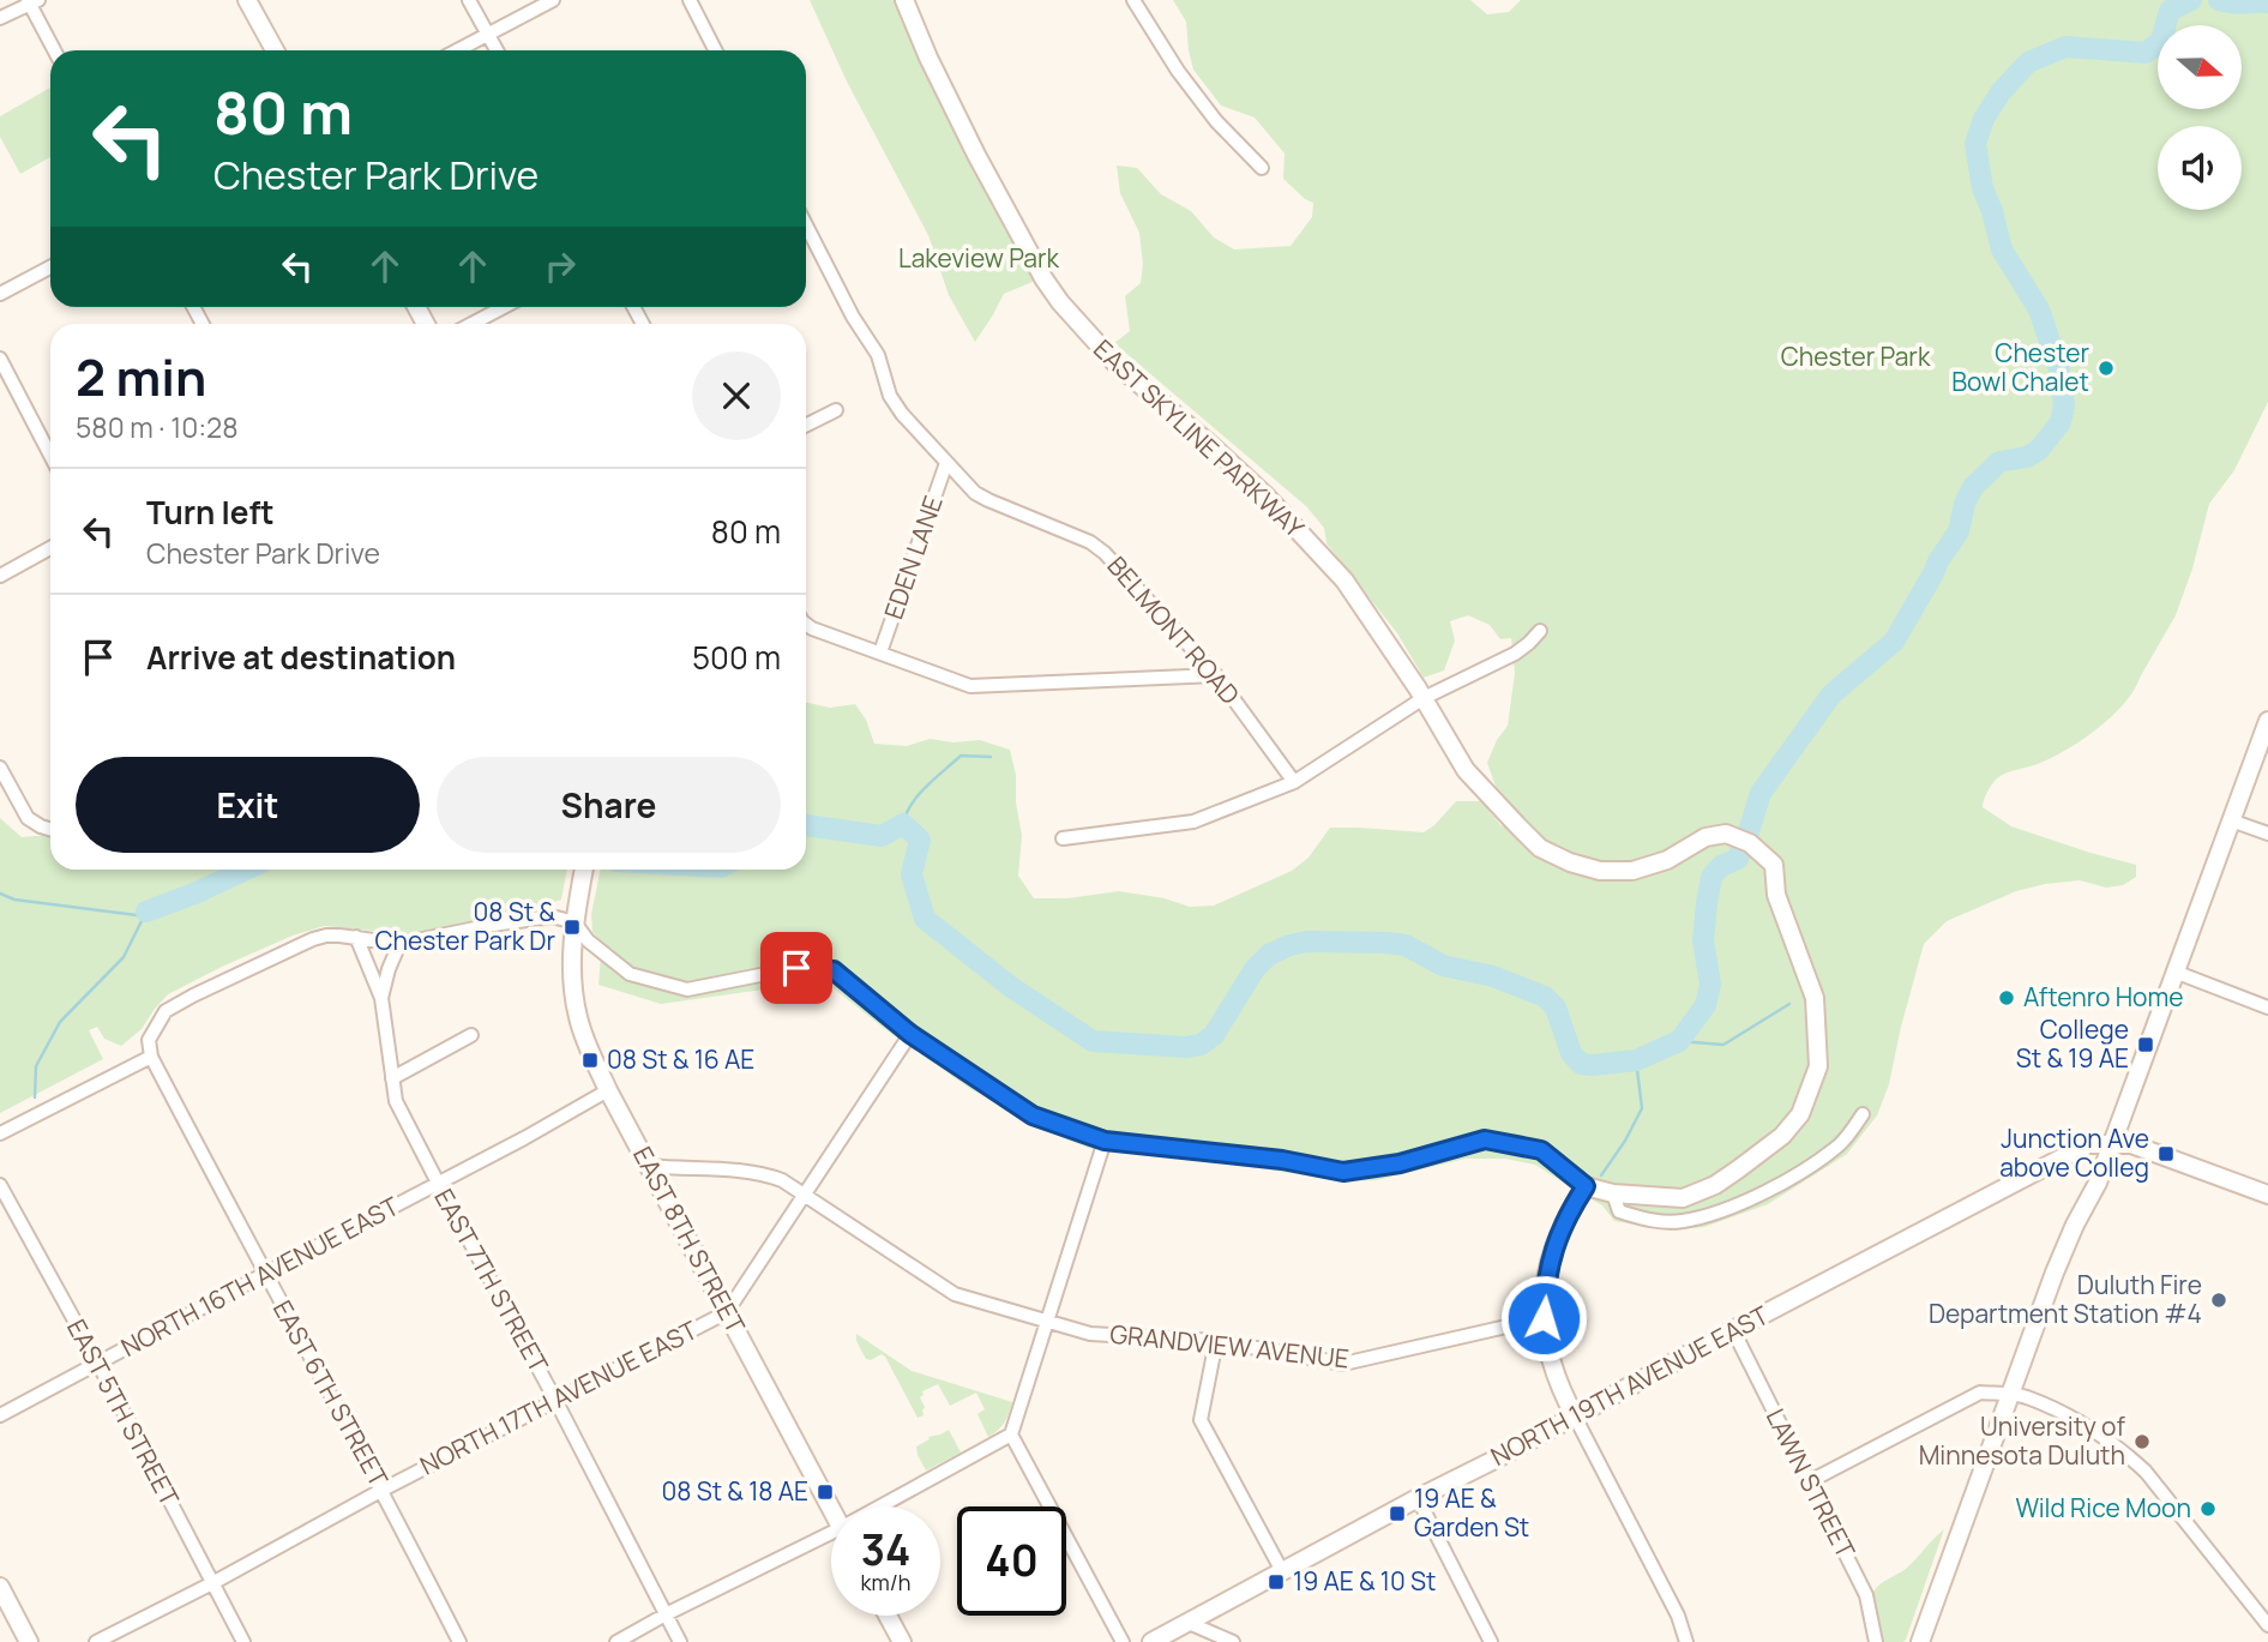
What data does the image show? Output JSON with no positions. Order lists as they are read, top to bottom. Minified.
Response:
{"streets":{"street":["EAST SKYLINE PARKWAY","EDEN LANE","BELMONT ROAD","EAST 8TH STREET","NORTH 16TH AVENUE EAST","EAST 7TH STREET","GRANDVIEW AVENUE","NORTH 19TH AVENUE EAST","EAST 6TH STREET","NORTH 17TH AVENUE EAST","EAST 5TH STREET","LAWN STREET"]},"crossings":[["EDEN LANE","BELMONT ROAD"],["EAST 8TH STREET","NORTH 16TH AVENUE EAST"],["EAST 8TH STREET","GRANDVIEW AVENUE"],["EAST 8TH STREET","NORTH 17TH AVENUE EAST"],["NORTH 16TH AVENUE EAST","EAST 7TH STREET"],["NORTH 16TH AVENUE EAST","EAST 6TH STREET"],["NORTH 16TH AVENUE EAST","EAST 5TH STREET"],["EAST 7TH STREET","NORTH 17TH AVENUE EAST"],["GRANDVIEW AVENUE","NORTH 17TH AVENUE EAST"],["NORTH 19TH AVENUE EAST","LAWN STREET"],["EAST 6TH STREET","NORTH 17TH AVENUE EAST"],["NORTH 17TH AVENUE EAST","EAST 5TH STREET"]],"parks":["Lakeview Park","Chester Park"],"places":{"other":["Chester Bowl Chalet","Aftenro Home","Duluth Fire Department Station #4","University of Minnesota Duluth","Wild Rice Moon"],"transit":["08 St & Chester Park Dr","College St & 19 AE","08 St & 16 AE","Junction Ave above Colleg","08 St & 18 AE","19 AE & Garden St","19 AE & 10 St"]},"north":"right","page":{"turn":["80 m","Chester Park Drive"],"heading":["2 min","580 m · 10:28"],"list":[{"name":"Turn left","note":"Chester Park Drive","value":"80 m"},{"name":"Arrive at destination","value":"500 m"}],"buttons":["Exit","Share"],"speed":"34 km/h","limit":"40"}}
